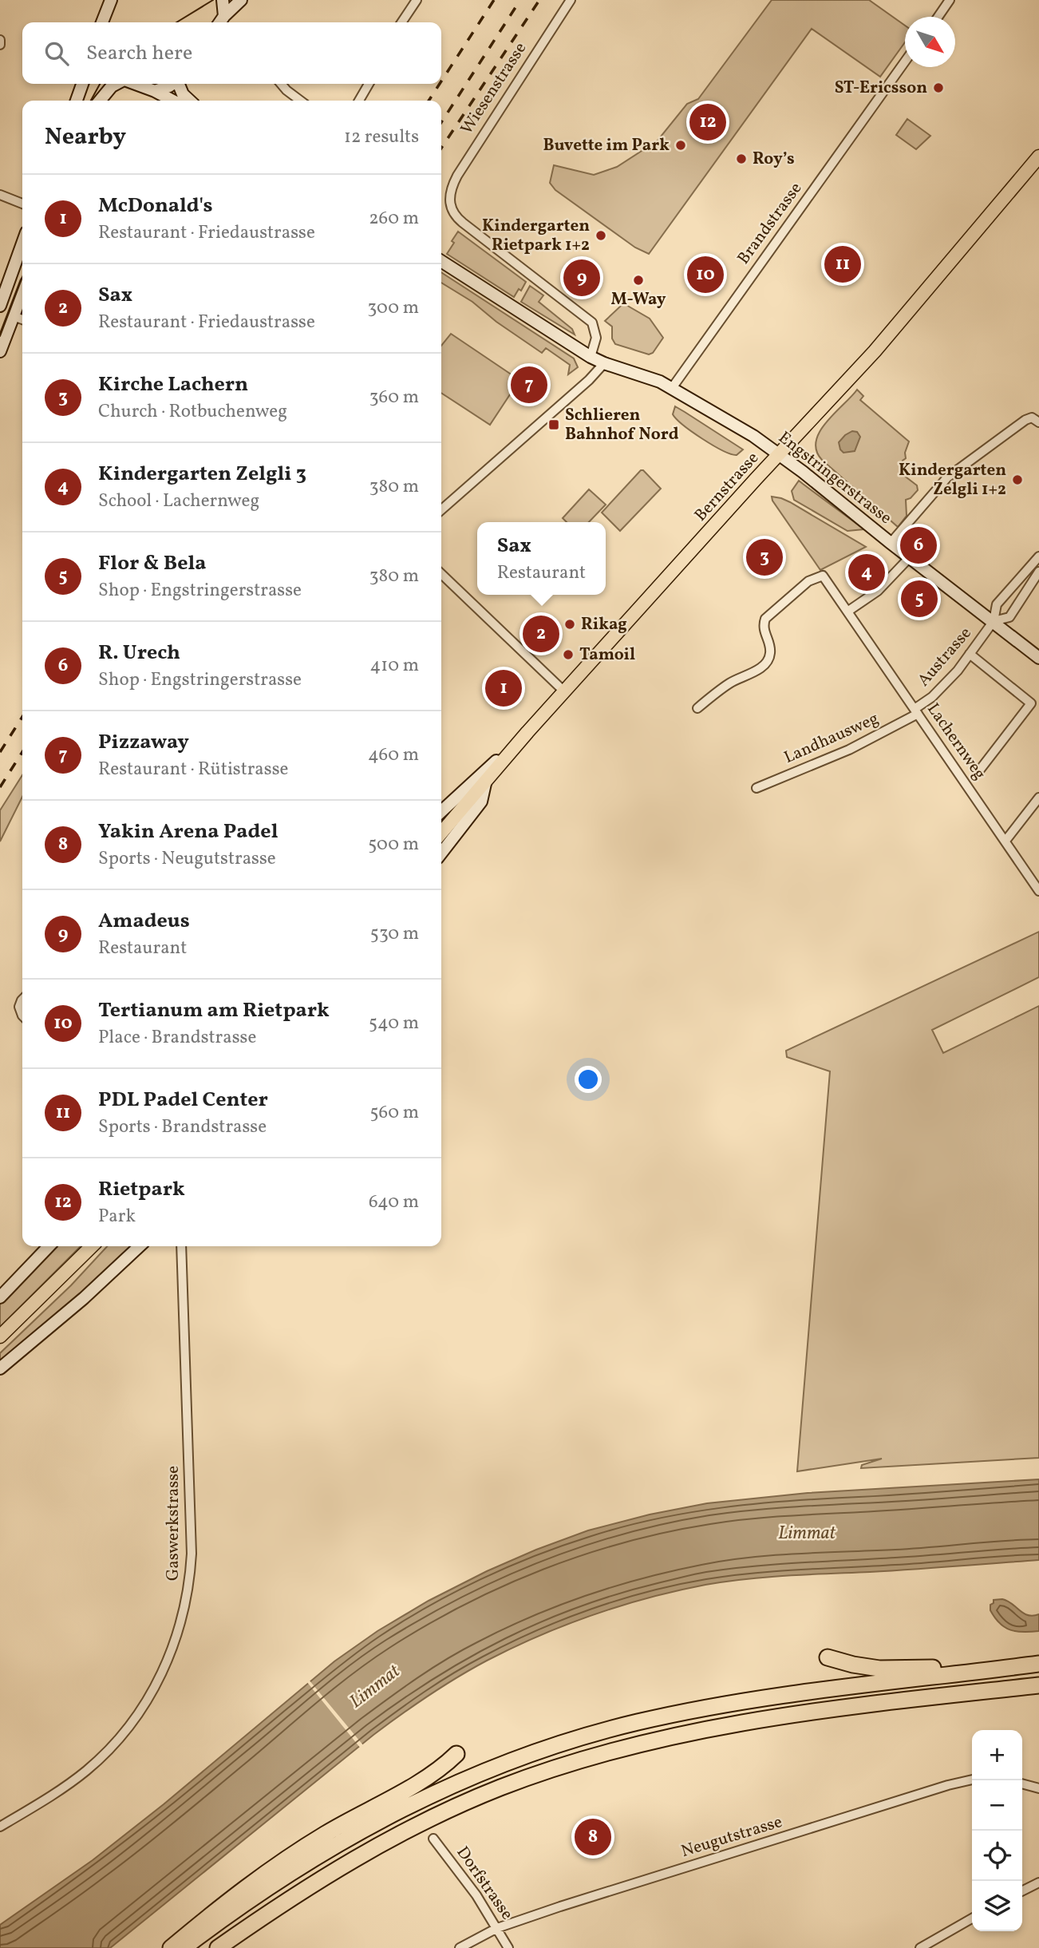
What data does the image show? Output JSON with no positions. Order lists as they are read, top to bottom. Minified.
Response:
{"streets":{"main road":["Engstringerstrasse","Bernstrasse"],"street":["Wiesenstrasse","Brandstrasse","Austrasse","Landhausweg","Lachernweg","Gaswerkstrasse","Neugutstrasse","Dorfstrasse"]},"crossings":[["Wiesenstrasse","Engstringerstrasse"],["Brandstrasse","Engstringerstrasse"],["Engstringerstrasse","Bernstrasse"],["Engstringerstrasse","Austrasse"],["Austrasse","Landhausweg"],["Austrasse","Lachernweg"],["Landhausweg","Lachernweg"],["Neugutstrasse","Dorfstrasse"]],"water":["Limmat"],"places":{"other":["ST-Ericsson","Buvette im Park","Roy’s","Kindergarten Rietpark 1+2","M-Way","Kindergarten Zelgli 1+2","Rikag","Tamoil"],"transit":["Schlieren Bahnhof Nord"]},"north":"bottom right","page":{"search":"Search here","pins":["12","11","10","9","7","6","3","4","5","2","1","8"],"heading":["Nearby","12 results"],"list":[{"mark":"1","name":"McDonald's","note":"Restaurant · Friedaustrasse","value":"260 m"},{"mark":"2","name":"Sax","note":"Restaurant · Friedaustrasse","value":"300 m"},{"mark":"3","name":"Kirche Lachern","note":"Church · Rotbuchenweg","value":"360 m"},{"mark":"4","name":"Kindergarten Zelgli 3","note":"School · Lachernweg","value":"380 m"},{"mark":"5","name":"Flor & Bela","note":"Shop · Engstringerstrasse","value":"380 m"},{"mark":"6","name":"R. Urech","note":"Shop · Engstringerstrasse","value":"410 m"},{"mark":"7","name":"Pizzaway","note":"Restaurant · Rütistrasse","value":"460 m"},{"mark":"8","name":"Yakin Arena Padel","note":"Sports · Neugutstrasse","value":"500 m"},{"mark":"9","name":"Amadeus","note":"Restaurant","value":"530 m"},{"mark":"10","name":"Tertianum am Rietpark","note":"Place · Brandstrasse","value":"540 m"},{"mark":"11","name":"PDL Padel Center","note":"Sports · Brandstrasse","value":"560 m"},{"mark":"12","name":"Rietpark","note":"Park","value":"640 m"}],"popup":["Sax","Restaurant"],"map_buttons":["+","−"]}}
